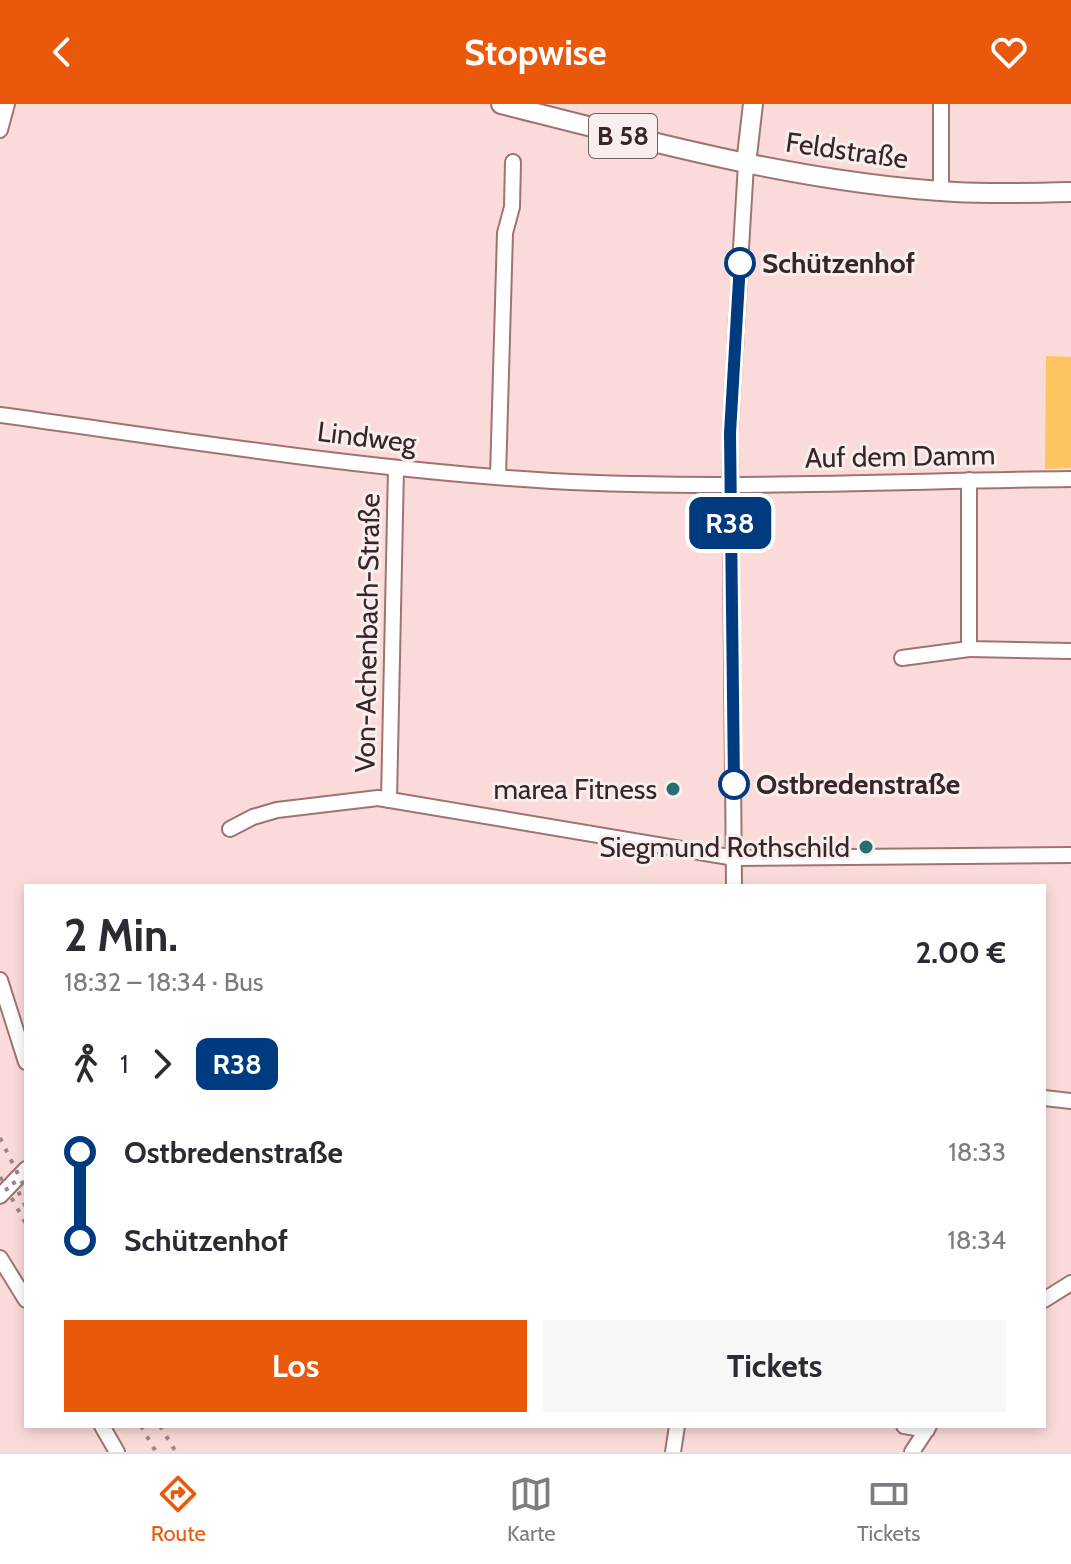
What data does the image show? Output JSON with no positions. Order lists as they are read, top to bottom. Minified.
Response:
{"streets":{"main road":["B 58","Feldstraße"],"street":["Lindweg","Auf dem Damm","Von-Achenbach-Straße"]},"crossings":[["B 58","Feldstraße"],["Lindweg","Auf dem Damm"],["Lindweg","Von-Achenbach-Straße"]],"places":["Schützenhof","Ostbredenstraße","marea Fitness","Siegmund Rothschild"],"lines":["bus line R38"],"page":{"header":"Stopwise","on_map":"R38","heading":["2 Min.","18:32 – 18:34 · Bus","2.00 €"],"legs":["1","R38"],"list":[{"name":"Ostbredenstraße","value":"18:33"},{"name":"Schützenhof","value":"18:34"}],"buttons":["Los","Tickets"],"tabs":["Route","Karte","Tickets"]}}
